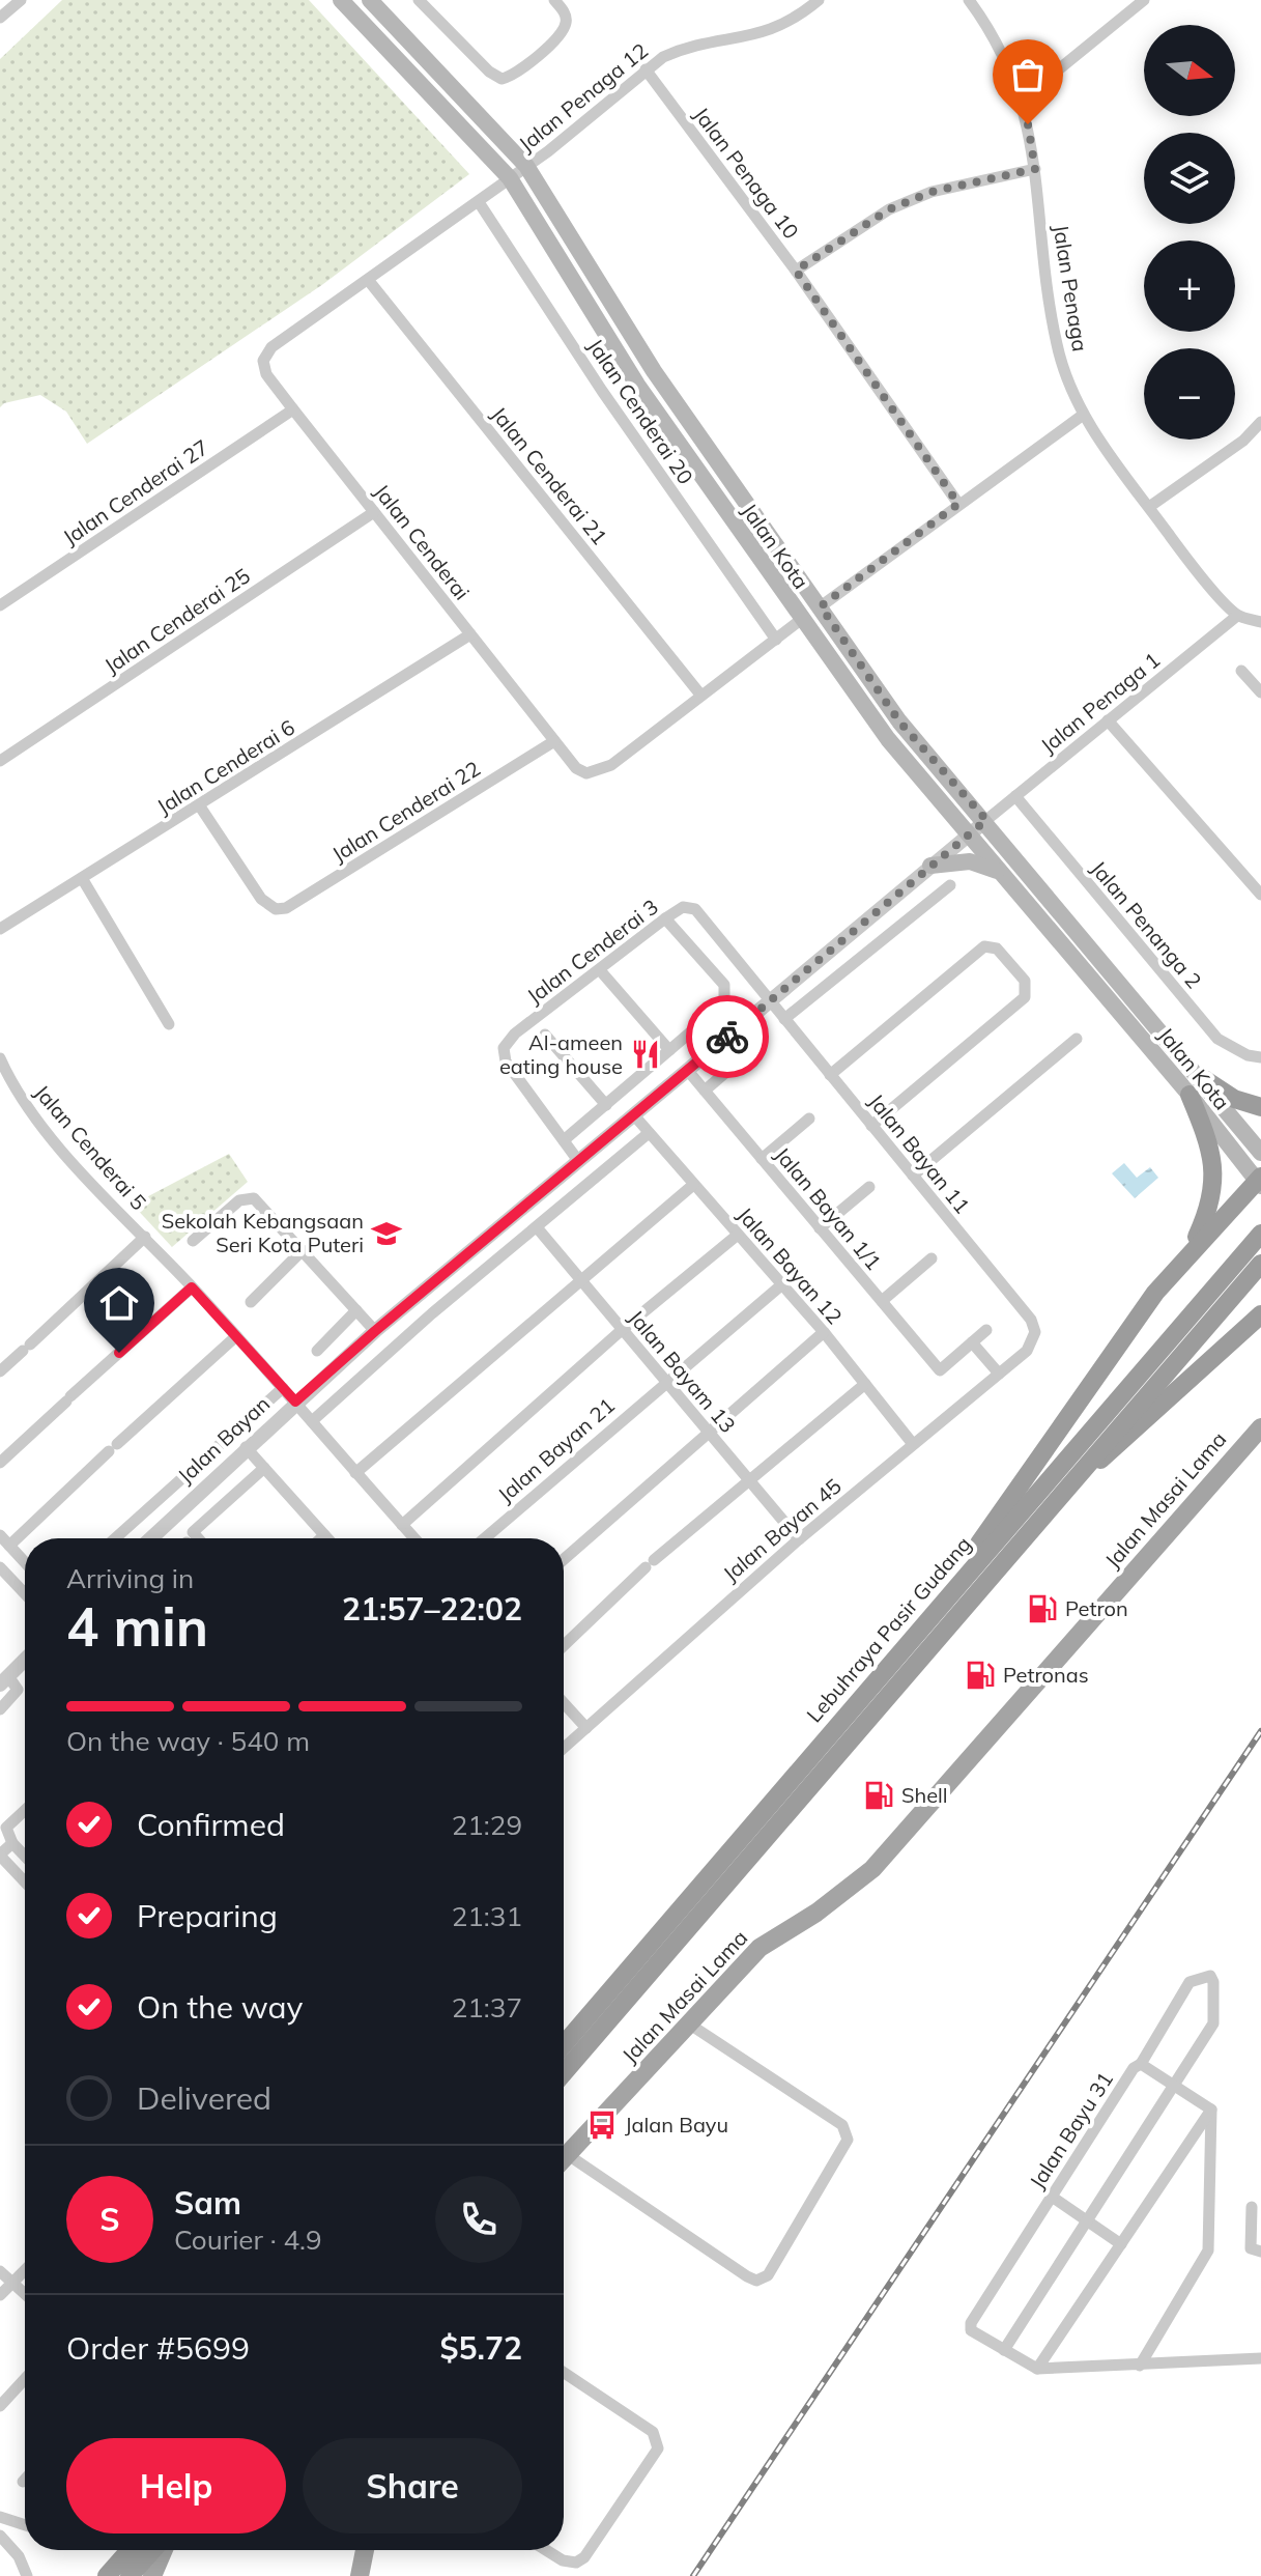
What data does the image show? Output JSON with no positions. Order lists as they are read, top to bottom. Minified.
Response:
{"streets":{"highway":["Lebuhraya Pasir Gudang"],"main road":["Jalan Kota","Jalan Masai Lama"],"street":["Jalan Penaga 12","Jalan Penaga 10","Jalan Penaga","Jalan Cenderai 20","Jalan Cenderai 21","Jalan Cenderai 27","Jalan Cenderai","Jalan Cenderai 25","Jalan Penaga 1","Jalan Cenderai 6","Jalan Cenderai 22","Jalan Penanga 2","Jalan Cenderai 3","Jalan Cenderai 5","Jalan Bayan 11","Jalan Bayan 1/1","Jalan Bayan 12","Jalan Bayam 13","Jalan Bayan","Jalan Bayan 21","Jalan Bayan 45","Jalan Bayu 31"]},"crossings":[["Jalan Penaga 12","Jalan Penaga 10"],["Jalan Penaga 12","Jalan Cenderai"],["Jalan Penaga 12","Jalan Kota"],["Jalan Penaga","Jalan Penaga 1"],["Jalan Cenderai 20","Jalan Cenderai"],["Jalan Cenderai 21","Jalan Cenderai"],["Jalan Cenderai 27","Jalan Cenderai"],["Jalan Cenderai","Jalan Kota"],["Jalan Cenderai","Jalan Cenderai 25"],["Jalan Cenderai","Jalan Cenderai 6"],["Jalan Cenderai","Jalan Cenderai 22"],["Jalan Kota","Jalan Penaga 1"],["Jalan Kota","Jalan Bayan"],["Jalan Penaga 1","Jalan Penanga 2"],["Jalan Penaga 1","Jalan Bayan"],["Jalan Cenderai 6","Jalan Cenderai 22"],["Jalan Cenderai 3","Jalan Bayan 11"],["Jalan Cenderai 3","Jalan Bayan"],["Jalan Cenderai 5","Jalan Bayan"],["Jalan Bayan 11","Jalan Bayan"],["Jalan Bayan 11","Jalan Bayan 45"],["Jalan Bayan 1/1","Jalan Bayan"],["Jalan Bayan 12","Jalan Bayan"],["Jalan Bayan 12","Jalan Bayan 21"],["Jalan Bayan 12","Jalan Bayan 45"],["Jalan Bayam 13","Jalan Bayan 21"],["Jalan Bayam 13","Jalan Bayan 45"]],"places":{"restaurant":["Al-ameen eating house"],"school or university":["Sekolah Kebangsaan Seri Kota Puteri"],"fuel station":["Petron","Petronas","Shell"],"bus stop":["Jalan Bayu"]},"north":"right","page":{"map_buttons":["+","−"],"heading":["4 min","Arriving in","21:57–22:02"],"panel":["Sam","Courier · 4.9","Order #5699","$5.72"],"bar":"On the way · 540 m","list":[["Confirmed","21:29"],["Preparing","21:31"],["On the way","21:37"],"Delivered"],"round":"S","buttons":["Help","Share"]}}
